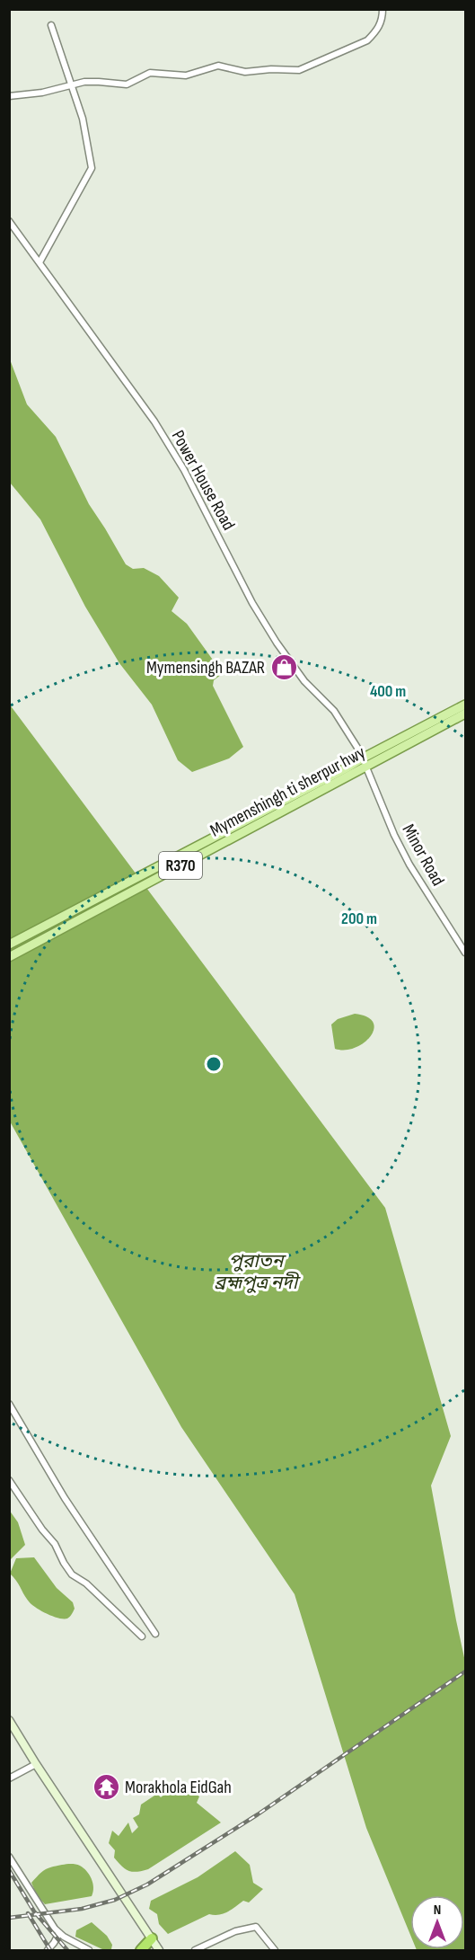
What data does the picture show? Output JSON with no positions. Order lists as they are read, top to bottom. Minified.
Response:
{"streets":{"main road":["Mymenshingh ti sherpur hwy","R370"],"street":["Power House Road","Minor Road"]},"crossings":[["Power House Road","Mymenshingh ti sherpur hwy"],["Mymenshingh ti sherpur hwy","Minor Road"]],"water":["পুরাতন ব্রহ্মপুত্র নদী"],"places":{"shop":["Mymensingh BAZAR"],"temple":["Morakhola EidGah"]},"north":"top","rings":["400 m","200 m"]}
